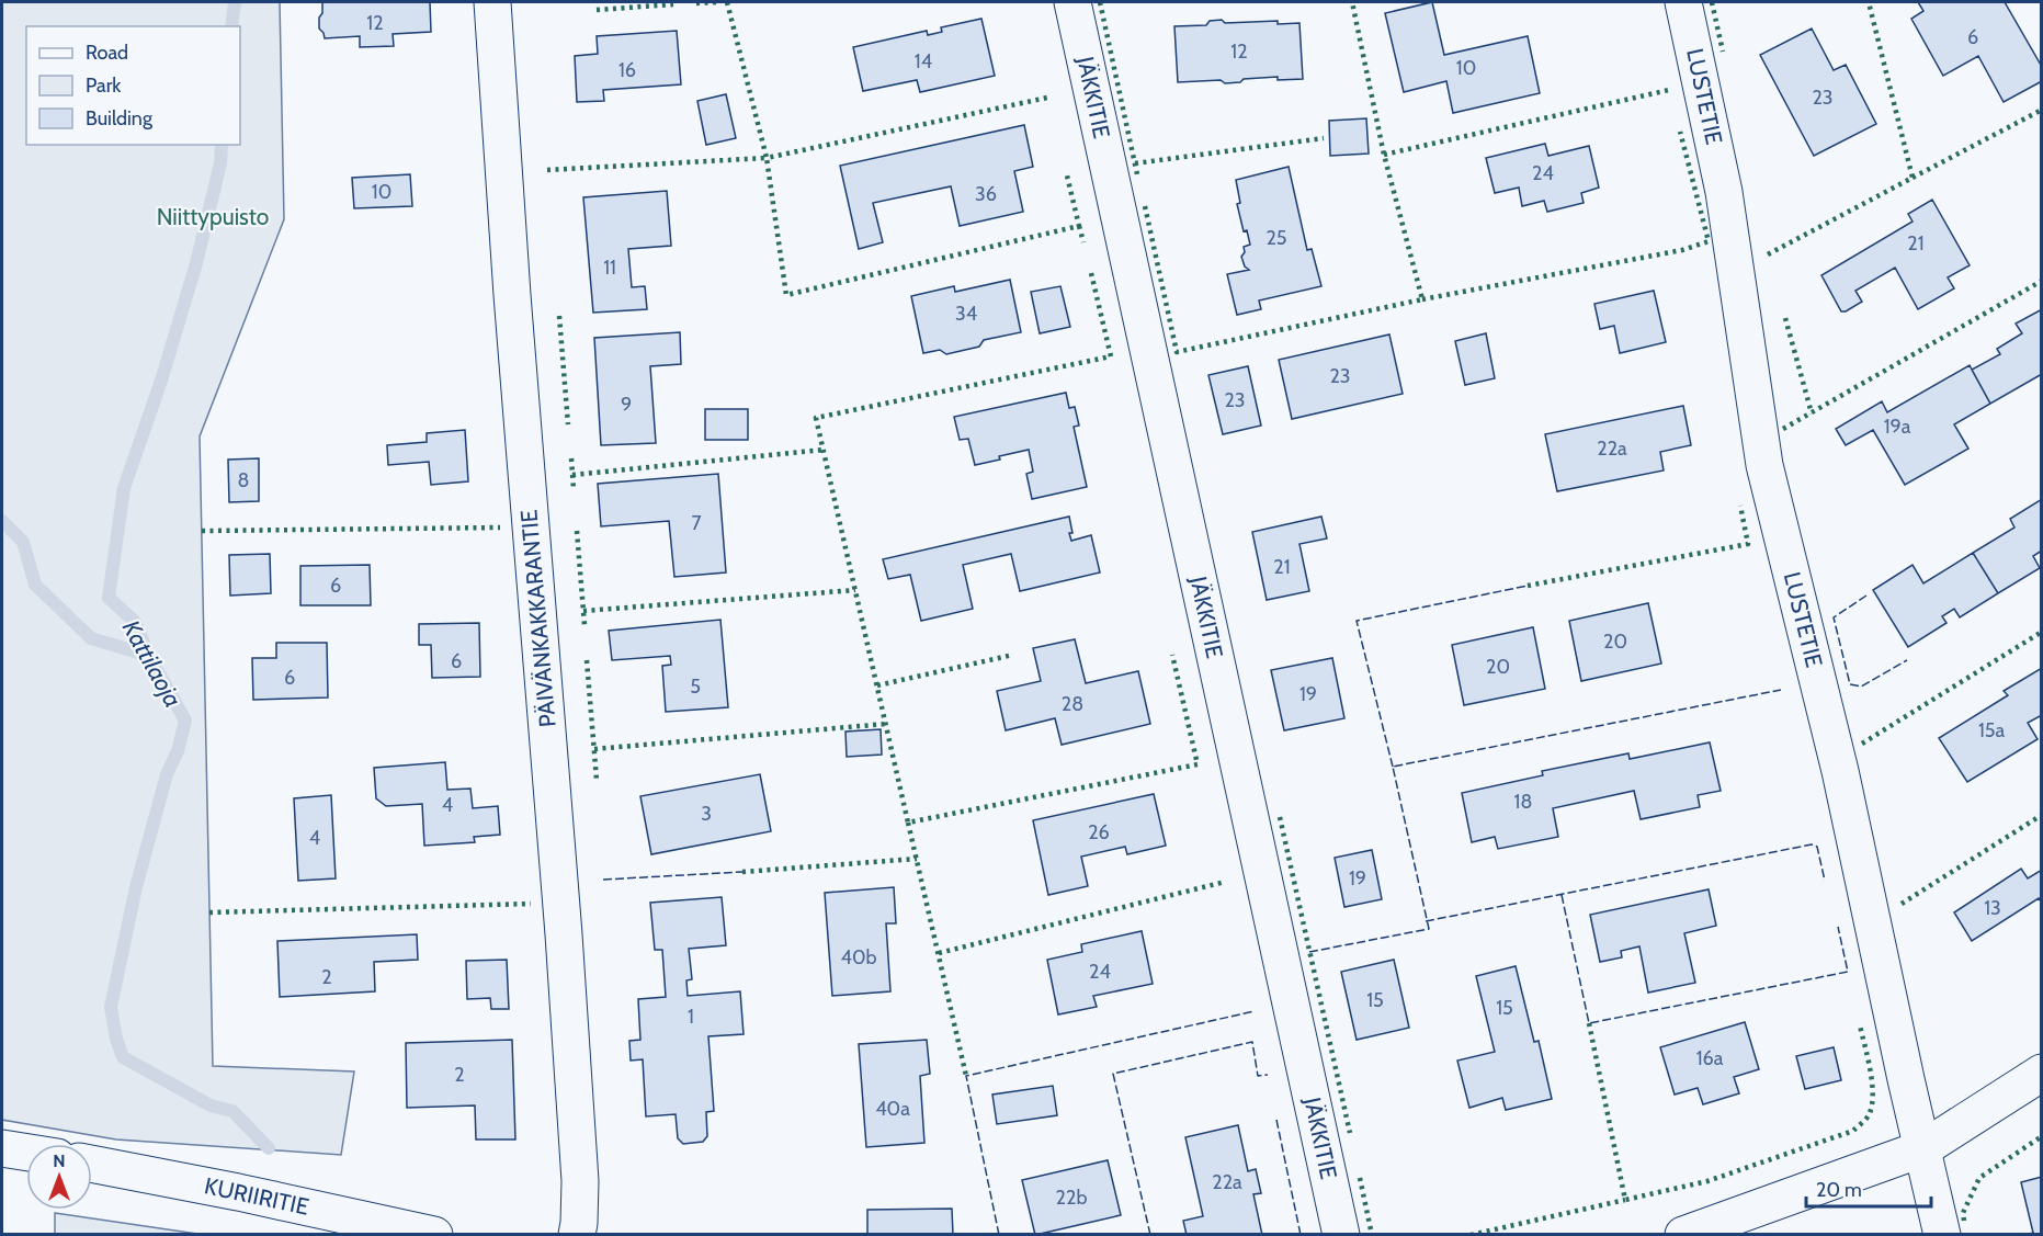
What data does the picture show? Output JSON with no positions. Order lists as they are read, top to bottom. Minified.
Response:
{"streets":{"street":["LUSTETIE","JÄKKITIE","PÄIVÄNKAKKARANTIE","KURIIRITIE"]},"water":["Kattilaoja"],"parks":["Niittypuisto"],"house_numbers":["12","6","12","14","10","16","23","24","10","36","25","21","11","34","23","23","9","19a","22a","8","7","21","6","20","6","20","6","5","19","28","15a","18","4","3","26","4","19","13","40b","24","2","15","15","1","16a","2","40a","22a","22b"],"legend":["Road","Park","Building"],"scale_bar":"20 m","north":"top"}
